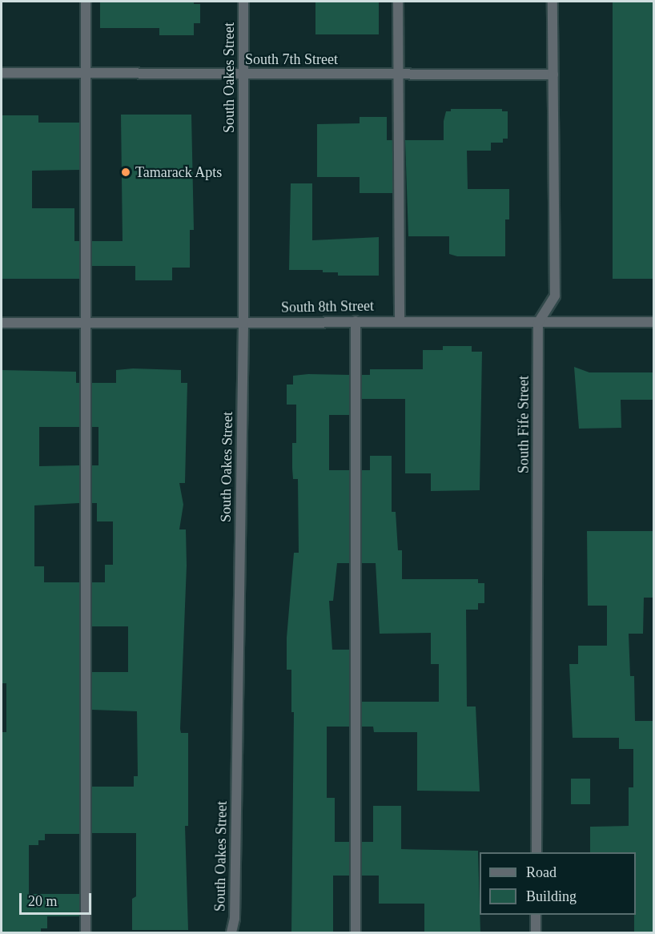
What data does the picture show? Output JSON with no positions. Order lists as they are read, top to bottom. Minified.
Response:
{"streets":{"street":["South 7th Street","South Oakes Street","South 8th Street","South Fife Street"]},"crossings":[["South 7th Street","South Oakes Street"],["South Oakes Street","South 8th Street"],["South 8th Street","South Fife Street"]],"places":["Tamarack Apts"],"legend":["Road","Building"],"scale_bar":"20 m"}
